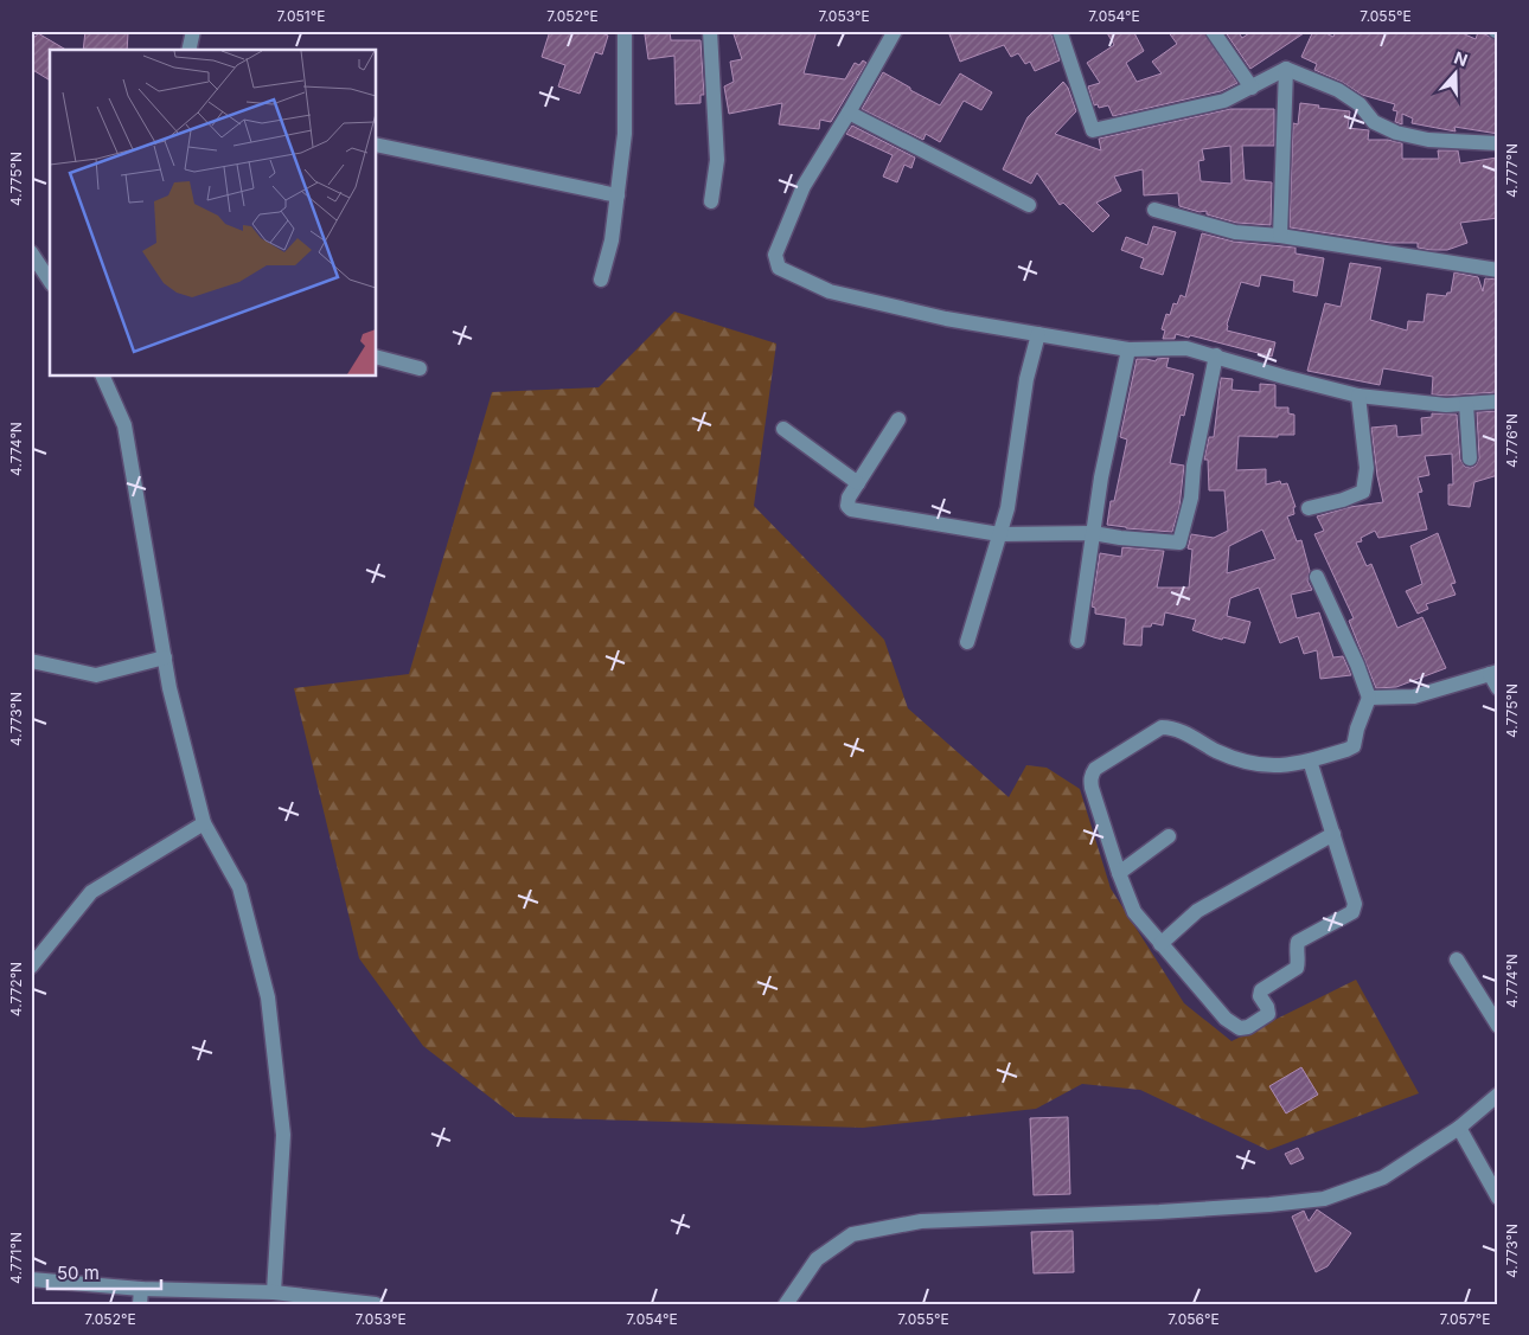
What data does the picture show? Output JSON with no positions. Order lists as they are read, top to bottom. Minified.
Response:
{"scale_bar":"50 m","north":"top","coordinates":["7.051°E","7.052°E","7.053°E","7.054°E","7.055°E","4.777°N","4.775°N","4.776°N","4.774°N","4.773°N","4.772°N","4.771°N","7.056°E","7.057°E"]}
